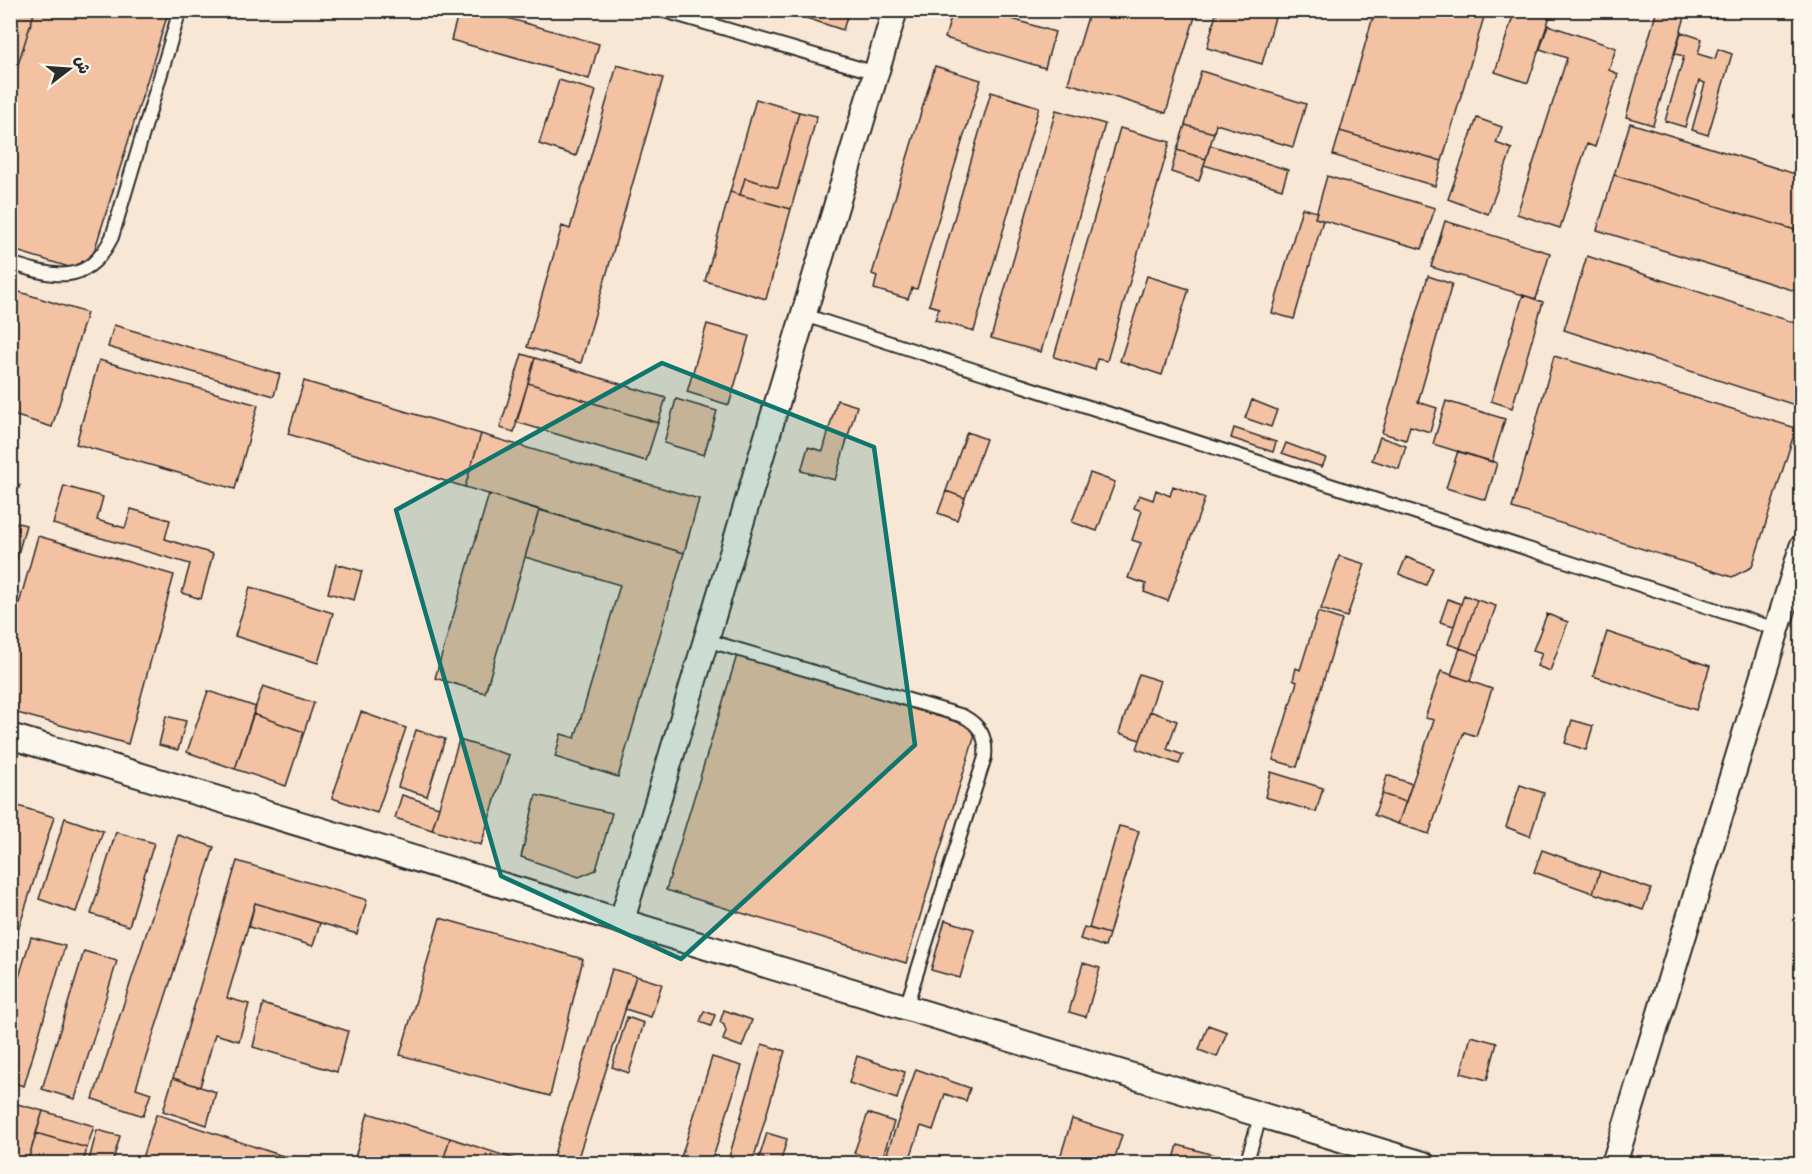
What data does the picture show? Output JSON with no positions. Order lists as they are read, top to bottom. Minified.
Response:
{"north":"right"}
